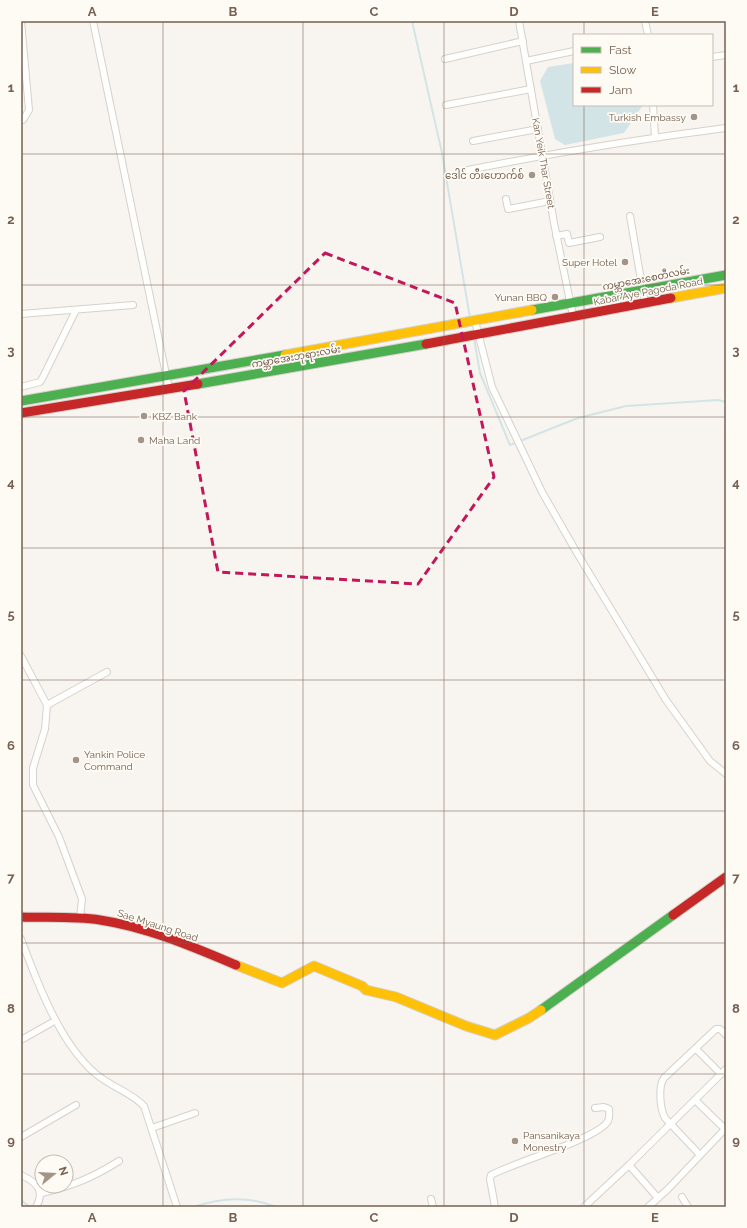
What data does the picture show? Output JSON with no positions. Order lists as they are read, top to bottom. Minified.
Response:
{"streets":{"main road":["ကမ္ဘာအေးစေတီလမ်း","Kabar Aye Pagoda Road","ကမ္ဘာအေးဘုရားလမ်း","Sae Myaung Road"],"street":["Kan Yeik Thar Street"]},"crossings":[["Kan Yeik Thar Street","ကမ္ဘာအေးစေတီလမ်း"],["Kan Yeik Thar Street","Kabar Aye Pagoda Road"],["Kan Yeik Thar Street","ကမ္ဘာအေးဘုရားလမ်း"],["ကမ္ဘာအေးစေတီလမ်း","ကမ္ဘာအေးဘုရားလမ်း"],["Kabar Aye Pagoda Road","ကမ္ဘာအေးဘုရားလမ်း"]],"places":["Turkish Embassy","ဒေါင် တီးဟောက်စ်","Super Hotel","Yunan BBQ","KBZ Bank","Maha Land","Yankin Police Command","Pansanikaya Monestry"],"legend":["Fast","Slow","Jam"],"north":"right","grid":{"columns":["A","B","C","D","E"],"rows":["1","2","3","4","5","6","7","8","9"]}}
